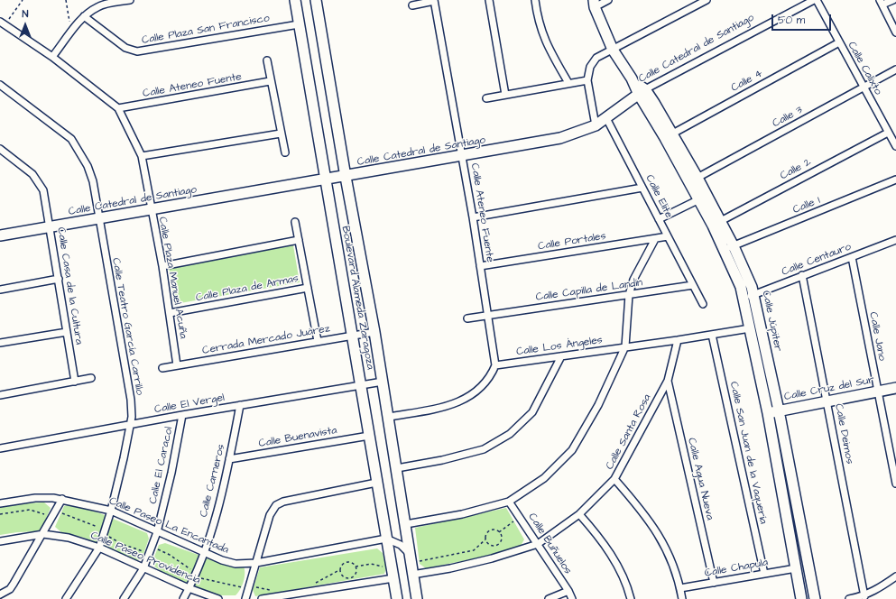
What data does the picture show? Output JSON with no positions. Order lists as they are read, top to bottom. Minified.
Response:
{"streets":{"street":["Calle Plaza San Francisco","Calle Catedral de Santiago","Calle Calixto","Calle 4","Calle Ateneo Fuente","Calle 3","Calle 2","Calle Elite","Calle 1","Calle Portales","Calle Centauro","Calle Plaza Manuel Acuña","Calle Casa de la Cultura","Calle Plaza de Armas","Calle Capilla de Landín","Boulevard Alameda Zaragoza","Calle Júpiter","Calle Teatro García Carrillo","Calle Jano","Cerrada Mercado Juárez","Calle Los Ángeles","Calle Cruz del Sur","Calle El Vergel","Calle Santa Rosa","Calle Deimos","Calle Buenavista","Calle San Juan de la Vaquería","Calle El Caracol","Calle Agua Nueva","Calle Carneros","Calle Paseo La Encantada","Calle Buñuelos","Calle Paseo Providencia","Calle Chapula"]},"crossings":[["Calle Plaza San Francisco","Boulevard Alameda Zaragoza"],["Calle Catedral de Santiago","Calle Ateneo Fuente"],["Calle Catedral de Santiago","Calle Elite"],["Calle Catedral de Santiago","Calle Plaza Manuel Acuña"],["Calle Catedral de Santiago","Calle Casa de la Cultura"],["Calle Catedral de Santiago","Boulevard Alameda Zaragoza"],["Calle Catedral de Santiago","Calle Júpiter"],["Calle Catedral de Santiago","Calle Teatro García Carrillo"],["Calle Calixto","Calle 4"],["Calle Calixto","Calle 3"],["Calle Calixto","Calle 2"],["Calle 4","Calle Júpiter"],["Calle Ateneo Fuente","Calle Portales"],["Calle Ateneo Fuente","Calle Plaza Manuel Acuña"],["Calle Ateneo Fuente","Calle Capilla de Landín"],["Calle Ateneo Fuente","Calle Los Ángeles"],["Calle 3","Calle Júpiter"],["Calle 2","Calle Júpiter"],["Calle Elite","Calle Portales"],["Calle Elite","Calle Capilla de Landín"],["Calle 1","Calle Júpiter"],["Calle Centauro","Calle Júpiter"],["Calle Centauro","Calle Jano"],["Calle Centauro","Calle Deimos"],["Calle Plaza Manuel Acuña","Calle Plaza de Armas"],["Calle Plaza Manuel Acuña","Cerrada Mercado Juárez"],["Boulevard Alameda Zaragoza","Cerrada Mercado Juárez"],["Boulevard Alameda Zaragoza","Calle El Vergel"],["Boulevard Alameda Zaragoza","Calle Santa Rosa"],["Boulevard Alameda Zaragoza","Calle Buenavista"],["Boulevard Alameda Zaragoza","Calle Paseo La Encantada"],["Calle Júpiter","Calle Los Ángeles"],["Calle Júpiter","Calle Cruz del Sur"],["Calle Júpiter","Calle Chapula"],["Calle Teatro García Carrillo","Calle El Vergel"],["Calle Teatro García Carrillo","Calle Paseo La Encantada"],["Calle Teatro García Carrillo","Calle Paseo Providencia"],["Calle Jano","Calle Cruz del Sur"],["Calle Los Ángeles","Calle Santa Rosa"],["Calle Los Ángeles","Calle San Juan de la Vaquería"],["Calle Cruz del Sur","Calle Deimos"],["Calle El Vergel","Calle El Caracol"],["Calle El Vergel","Calle Carneros"],["Calle Santa Rosa","Calle Agua Nueva"],["Calle Santa Rosa","Calle Buñuelos"],["Calle Buenavista","Calle Carneros"],["Calle San Juan de la Vaquería","Calle Chapula"],["Calle El Caracol","Calle Paseo La Encantada"],["Calle El Caracol","Calle Paseo Providencia"],["Calle Agua Nueva","Calle Chapula"],["Calle Carneros","Calle Paseo La Encantada"],["Calle Carneros","Calle Paseo Providencia"]],"scale_bar":"50 m","north":"top"}
